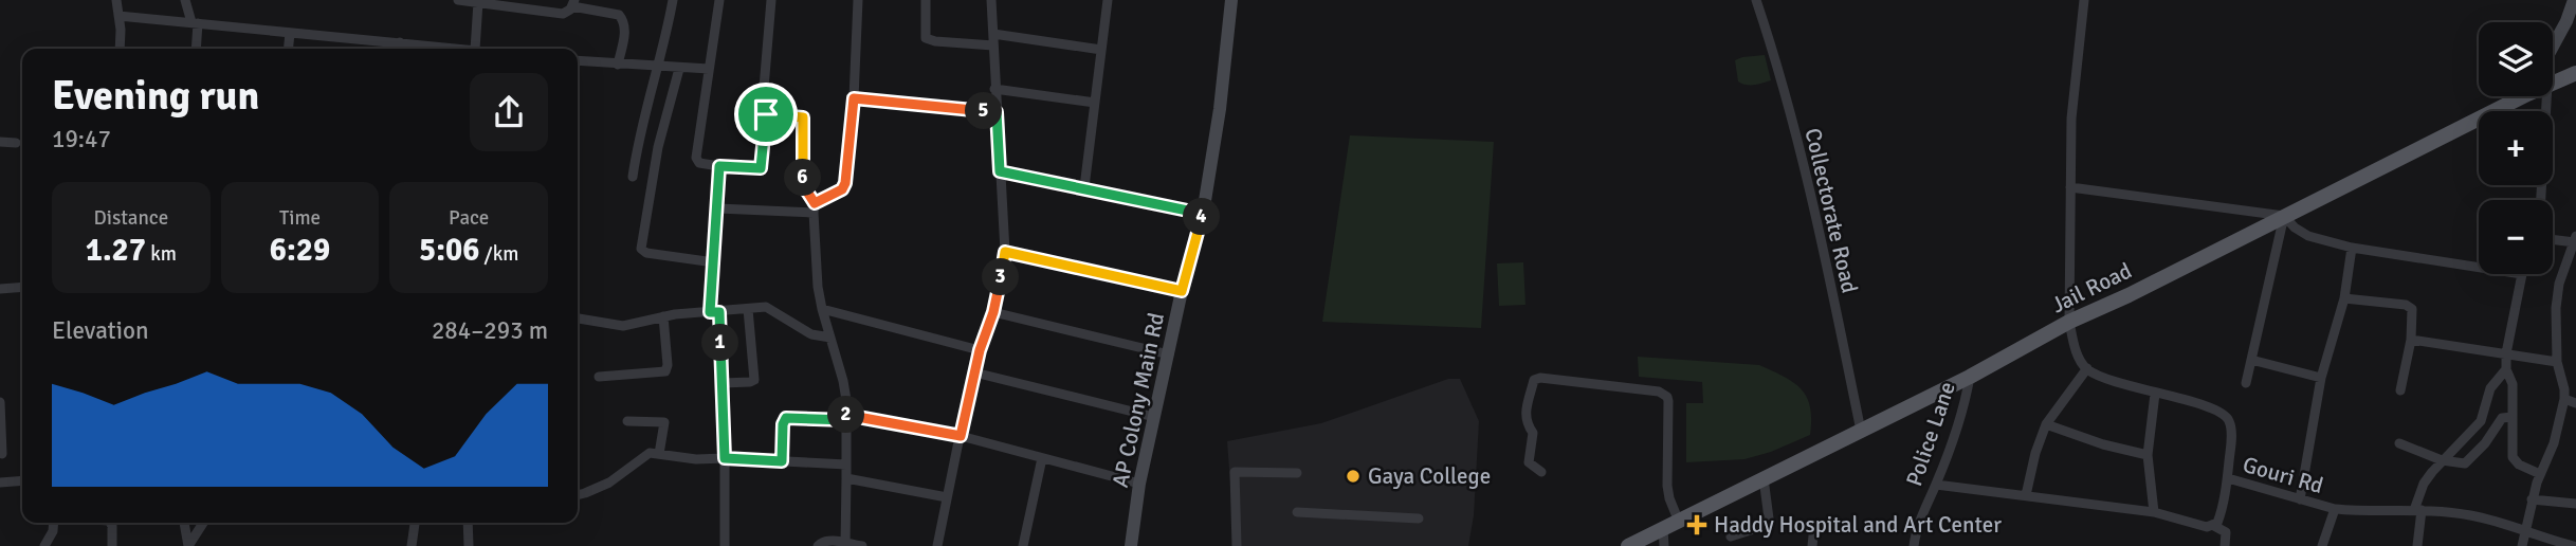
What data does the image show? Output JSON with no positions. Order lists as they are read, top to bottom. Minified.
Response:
{"streets":{"main road":["Jail Road"],"street":["Collectorate Road","AP Colony Main Rd","Police Lane","Gouri Rd"]},"crossings":[["Collectorate Road","Jail Road"],["Jail Road","Police Lane"]],"places":{"other":["Gaya College"],"health":["Haddy Hospital and Art Center"]},"page":{"map_buttons":["+","−"],"heading":["Evening run","19:47"],"pins":["5","6","4","3","1","2"],"stats":[["Distance","1.27 km"],["Time","6:29"],["Pace","5:06 /km"]],"chart":["Elevation","284–293 m"]}}
